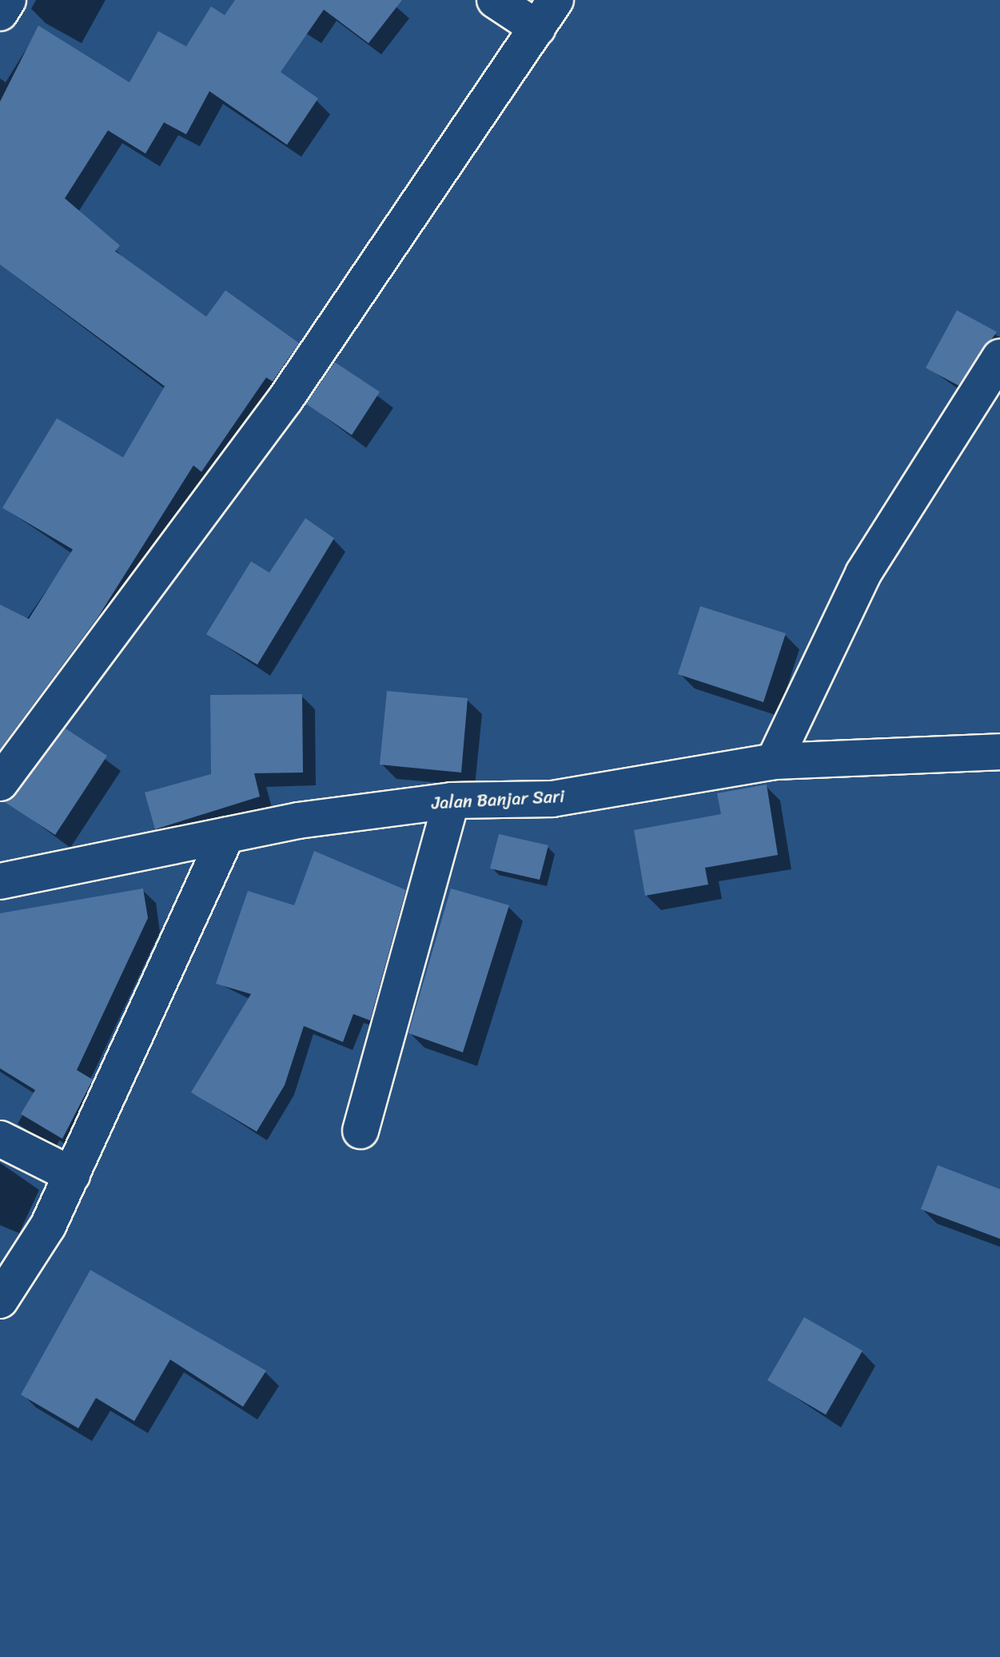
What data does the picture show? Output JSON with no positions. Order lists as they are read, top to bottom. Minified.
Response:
{"streets":{"street":["Jalan Banjar Sari"]}}
